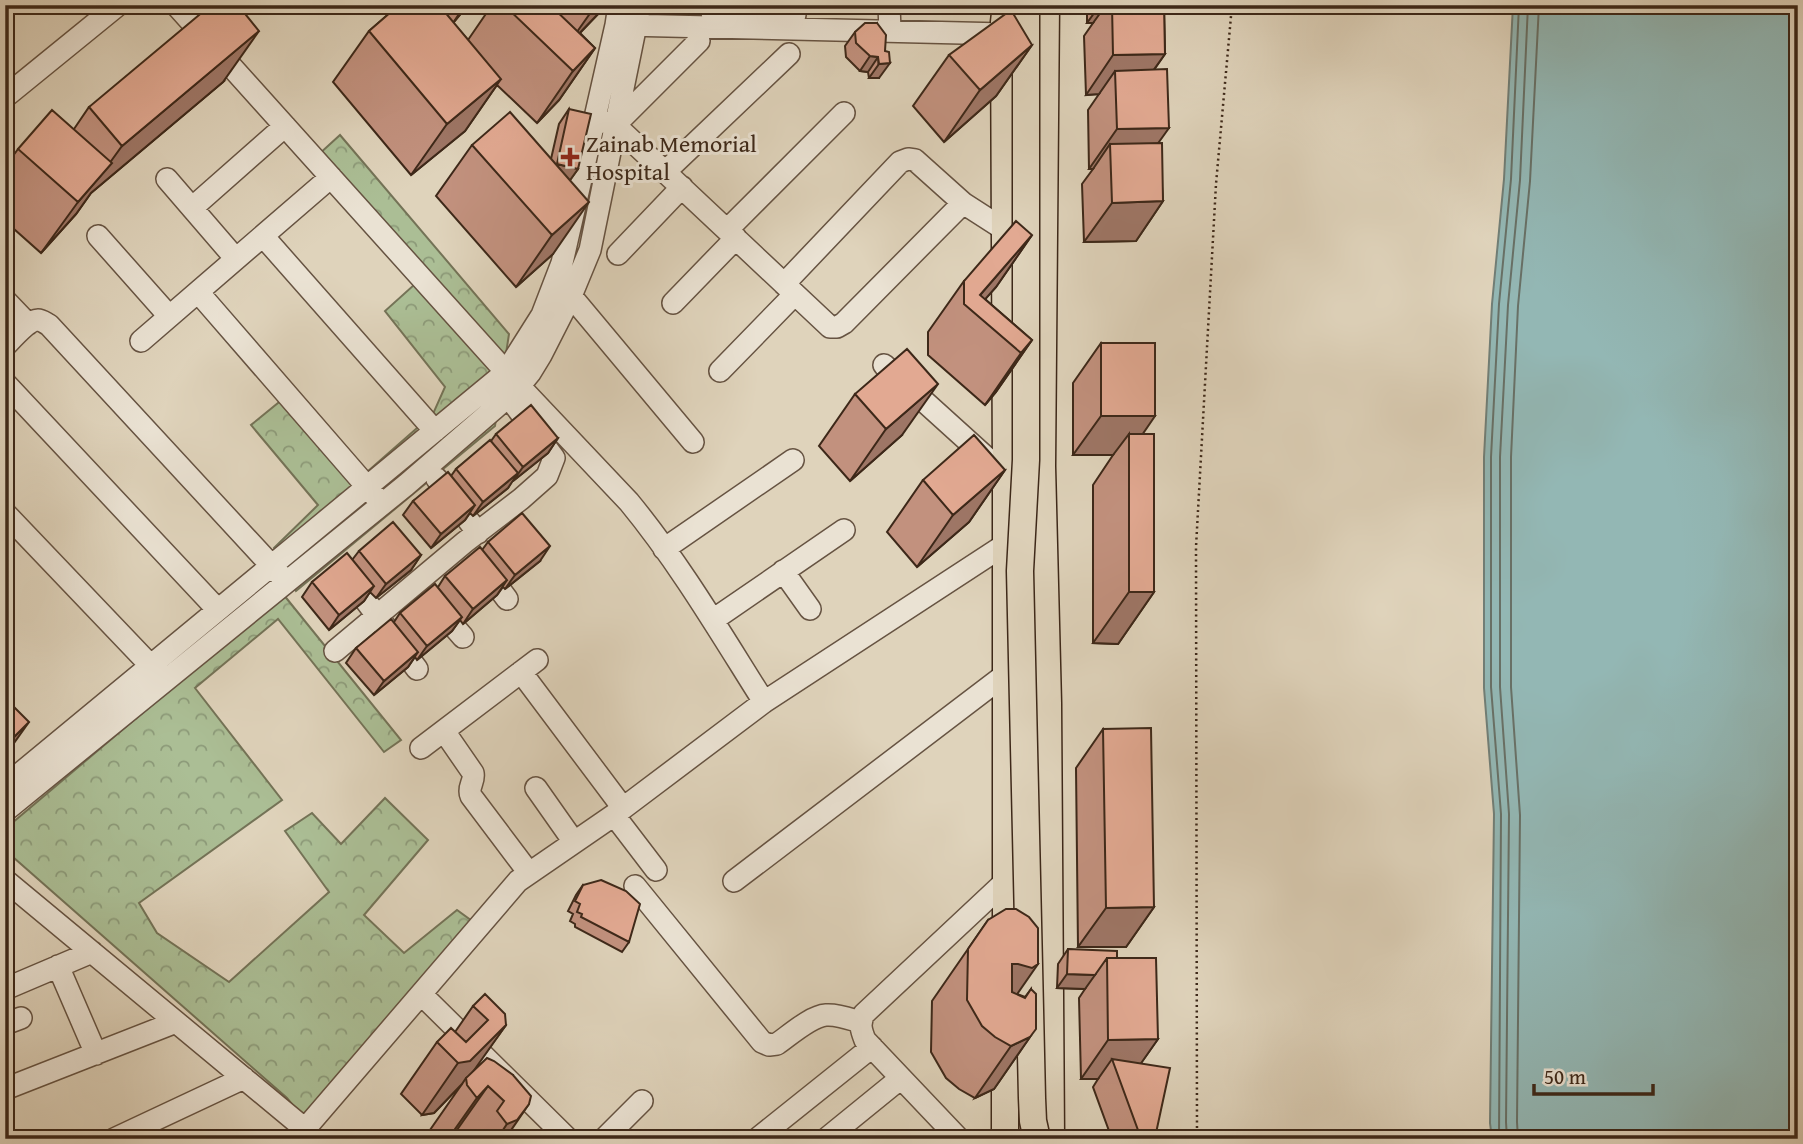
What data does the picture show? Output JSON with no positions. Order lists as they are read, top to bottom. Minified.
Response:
{"places":{"health":["Zainab Memorial Hospital"]},"scale_bar":"50 m"}
